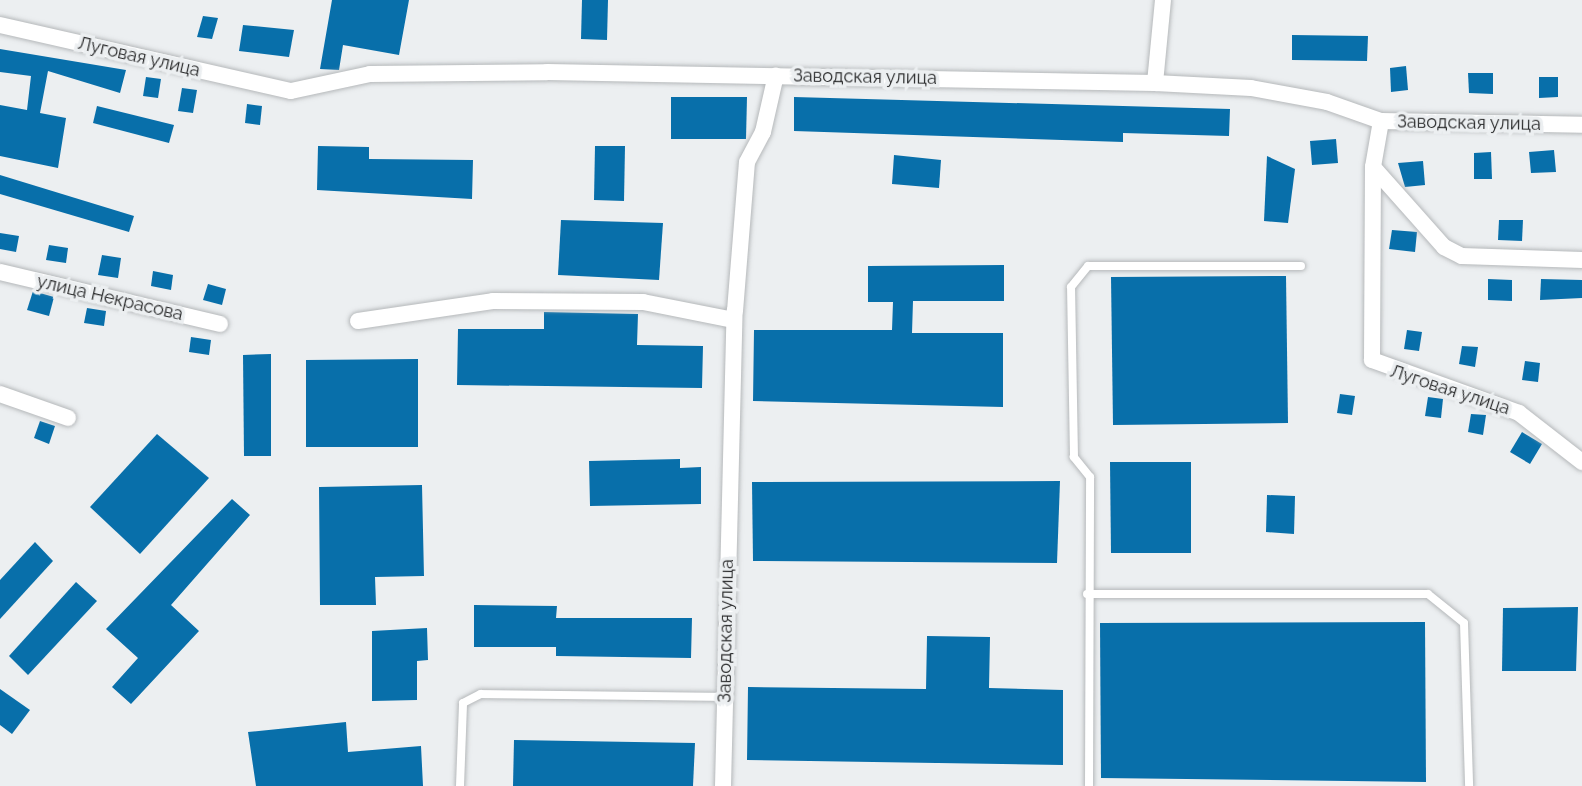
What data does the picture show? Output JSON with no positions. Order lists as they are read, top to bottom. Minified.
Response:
{"streets":{"street":["Луговая улица","Заводская улица","улица Некрасова"]},"crossings":[["Луговая улица","Заводская улица"]]}
